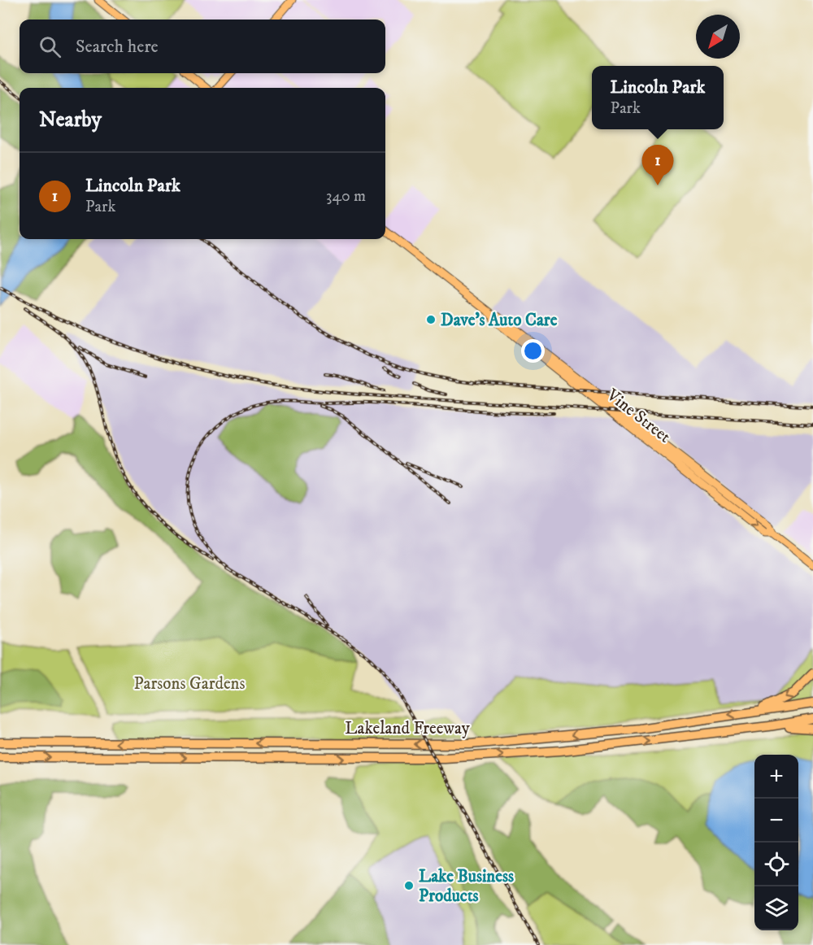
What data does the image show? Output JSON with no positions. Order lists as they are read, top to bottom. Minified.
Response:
{"streets":{"highway":["Lakeland Freeway"],"main road":["Vine Street"]},"parks":["Parsons Gardens"],"places":["Dave's Auto Care","Lake Business Products"],"north":"bottom left","page":{"search":"Search here","popup":["Lincoln Park","Park"],"heading":"Nearby","pins":"1","list":[{"mark":"1","name":"Lincoln Park","note":"Park","value":"340 m"}],"map_buttons":["+","−"]}}
